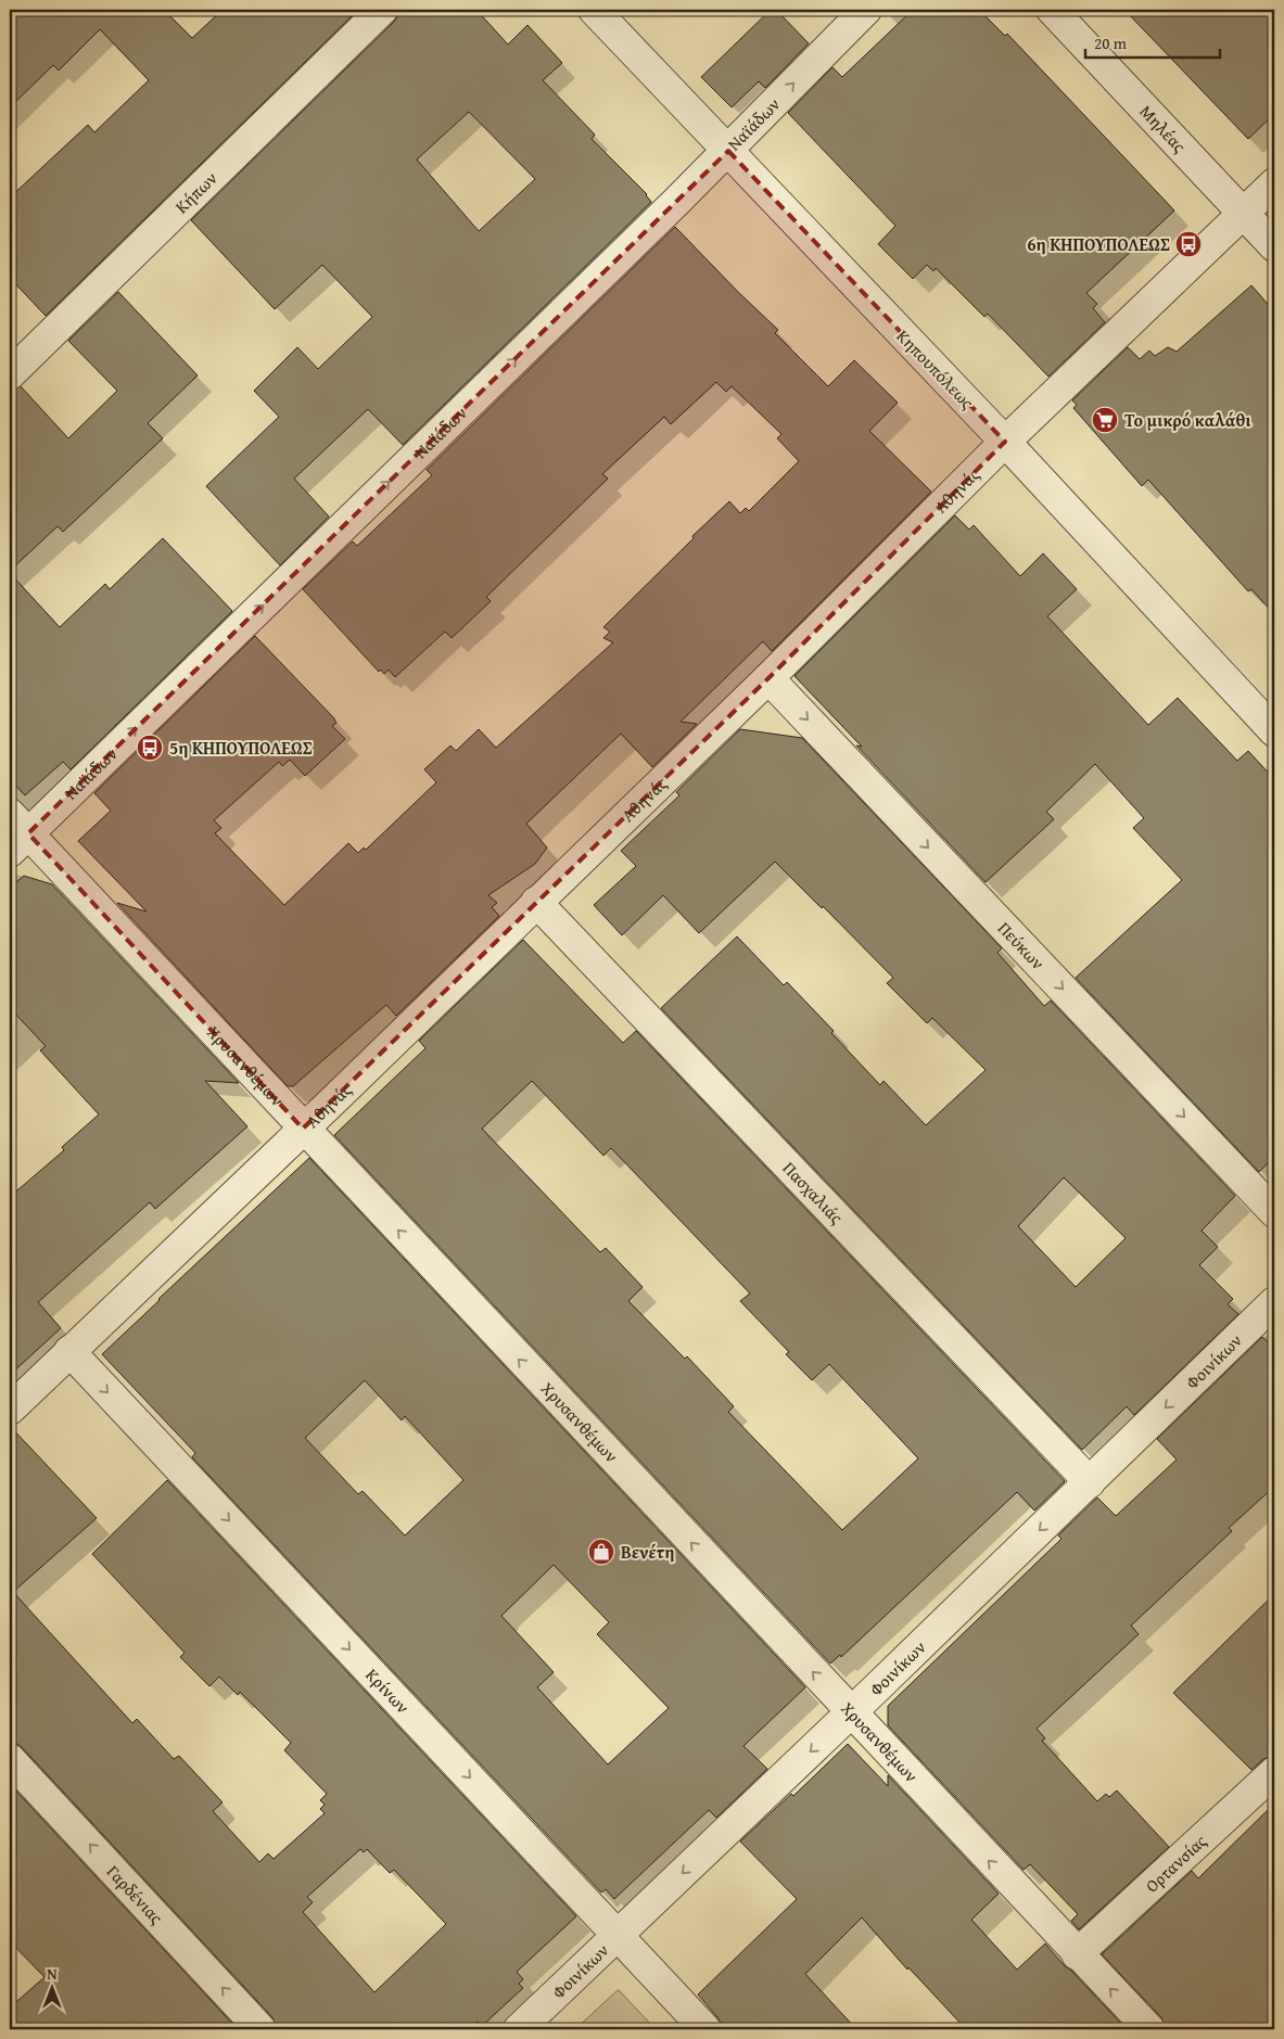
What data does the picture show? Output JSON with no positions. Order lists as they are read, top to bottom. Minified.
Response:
{"streets":{"street":["Ναϊάδων","Μηλέας","Κήπων","Κηπουπόλεως","Αθηνάς","Πεύκων","Χρυσανθέμων","Πασχαλιάς","Φοινίκων","Κρίνων","Ορτανσίας","Γαρδένιας"]},"crossings":[["Ναϊάδων","Κηπουπόλεως"],["Ναϊάδων","Χρυσανθέμων"],["Μηλέας","Αθηνάς"],["Κηπουπόλεως","Αθηνάς"],["Αθηνάς","Πεύκων"],["Αθηνάς","Χρυσανθέμων"],["Αθηνάς","Πασχαλιάς"],["Αθηνάς","Κρίνων"],["Χρυσανθέμων","Φοινίκων"],["Χρυσανθέμων","Ορτανσίας"],["Πασχαλιάς","Φοινίκων"],["Φοινίκων","Κρίνων"]],"one_way":["Ναϊάδων","Πεύκων","Χρυσανθέμων","Φοινίκων","Κρίνων","Γαρδένιας"],"places":{"bus stop":["6η ΚΗΠΟΥΠΟΛΕΩΣ","5η ΚΗΠΟΥΠΟΛΕΩΣ"],"supermarket":["Το μικρό καλάθι"],"shop":["Βενέτη"]},"scale_bar":"20 m","north":"top"}
